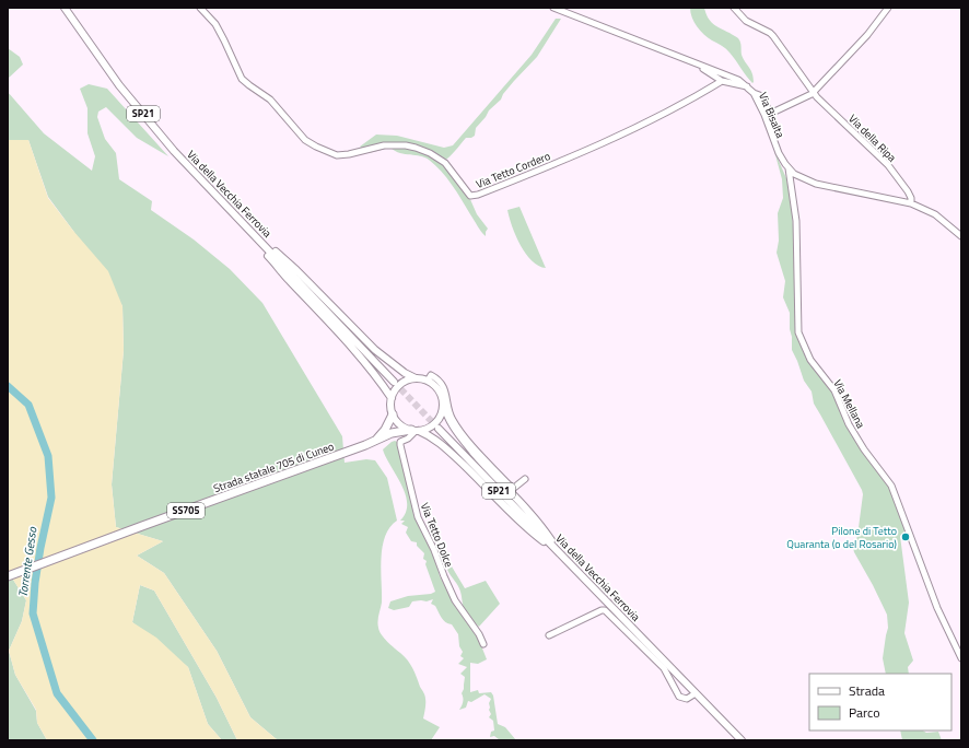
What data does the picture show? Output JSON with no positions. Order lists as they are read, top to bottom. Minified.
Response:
{"streets":{"highway":["Strada statale 705 di Cuneo","SS705"],"main road":["SP21","Via della Vecchia Ferrovia"],"street":["Via Bisalta","Via della Ripa","Via Tetto Cordero","Via Mellana","Via Tetto Dolce"]},"crossings":[["Via Bisalta","Via della Ripa"],["Via Bisalta","Via Mellana"],["Strada statale 705 di Cuneo","SS705"],["SS705","Via Tetto Dolce"]],"water":["Torrente Gesso"],"places":["Pilone di Tetto Quaranta (o del Rosario)"],"legend":["Strada","Parco"]}
